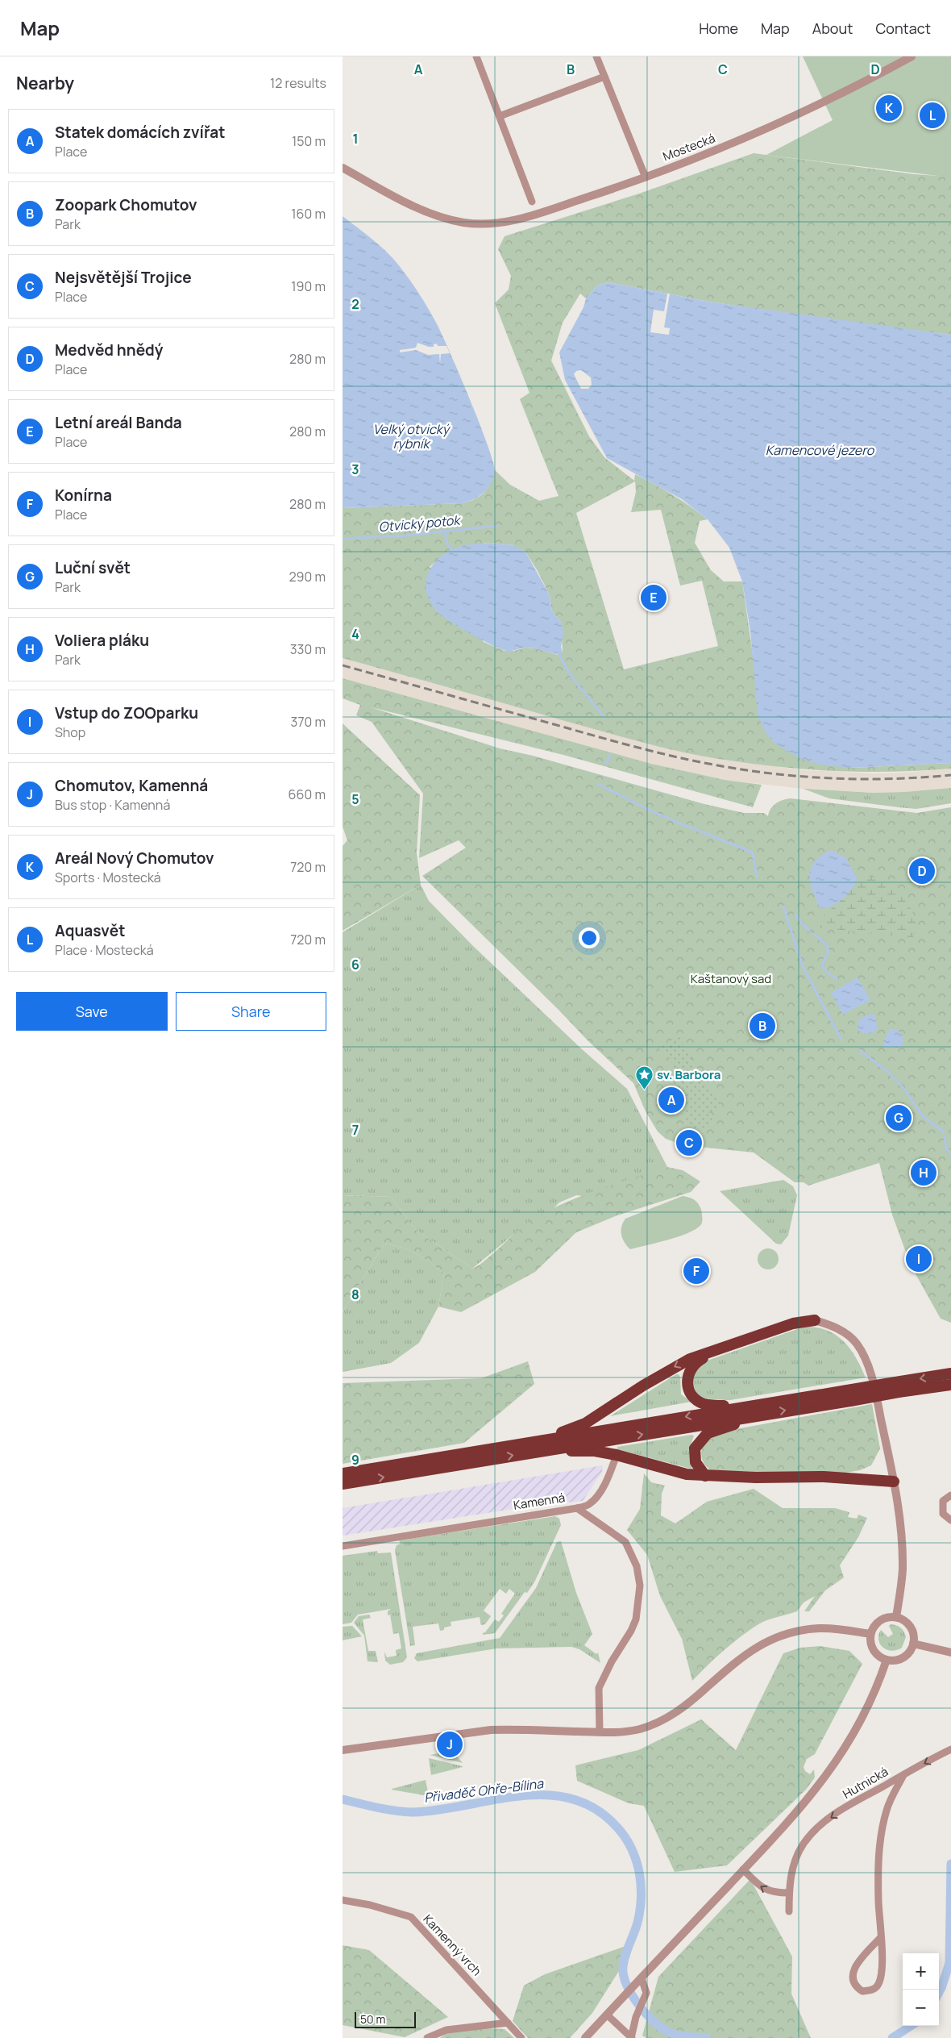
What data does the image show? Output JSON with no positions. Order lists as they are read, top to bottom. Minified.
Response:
{"streets":{"street":["Mostecká","Kamenná","Hutnická","Kamenný vrch"]},"water":["Velký otvický rybník","Kamencové jezero","Otvický potok","Přivaděč Ohře-Bílina"],"parks":["Kaštanový sad"],"places":{"place":["sv. Barbora"]},"scale_bar":"50 m","page":{"header":"Map","nav":["Home","Map","About","Contact"],"heading":["Nearby","12 results"],"pins":["K","L","E","D","B","A","G","C","H","I","F","J"],"list":[{"mark":"A","name":"Statek domácích zvířat","note":"Place","value":"150 m"},{"mark":"B","name":"Zoopark Chomutov","note":"Park","value":"160 m"},{"mark":"C","name":"Nejsvětější Trojice","note":"Place","value":"190 m"},{"mark":"D","name":"Medvěd hnědý","note":"Place","value":"280 m"},{"mark":"E","name":"Letní areál Banda","note":"Place","value":"280 m"},{"mark":"F","name":"Konírna","note":"Place","value":"280 m"},{"mark":"G","name":"Luční svět","note":"Park","value":"290 m"},{"mark":"H","name":"Voliera pláku","note":"Park","value":"330 m"},{"mark":"I","name":"Vstup do ZOOparku","note":"Shop","value":"370 m"},{"mark":"J","name":"Chomutov, Kamenná","note":"Bus stop · Kamenná","value":"660 m"},{"mark":"K","name":"Areál Nový Chomutov","note":"Sports · Mostecká","value":"720 m"},{"mark":"L","name":"Aquasvět","note":"Place · Mostecká","value":"720 m"}],"buttons":["Save","Share"],"map_buttons":["+","−"],"scale":"50 m"},"grid":{"columns":["A","B","C","D"],"rows":["1","2","3","4","5","6","7","8","9"]}}
